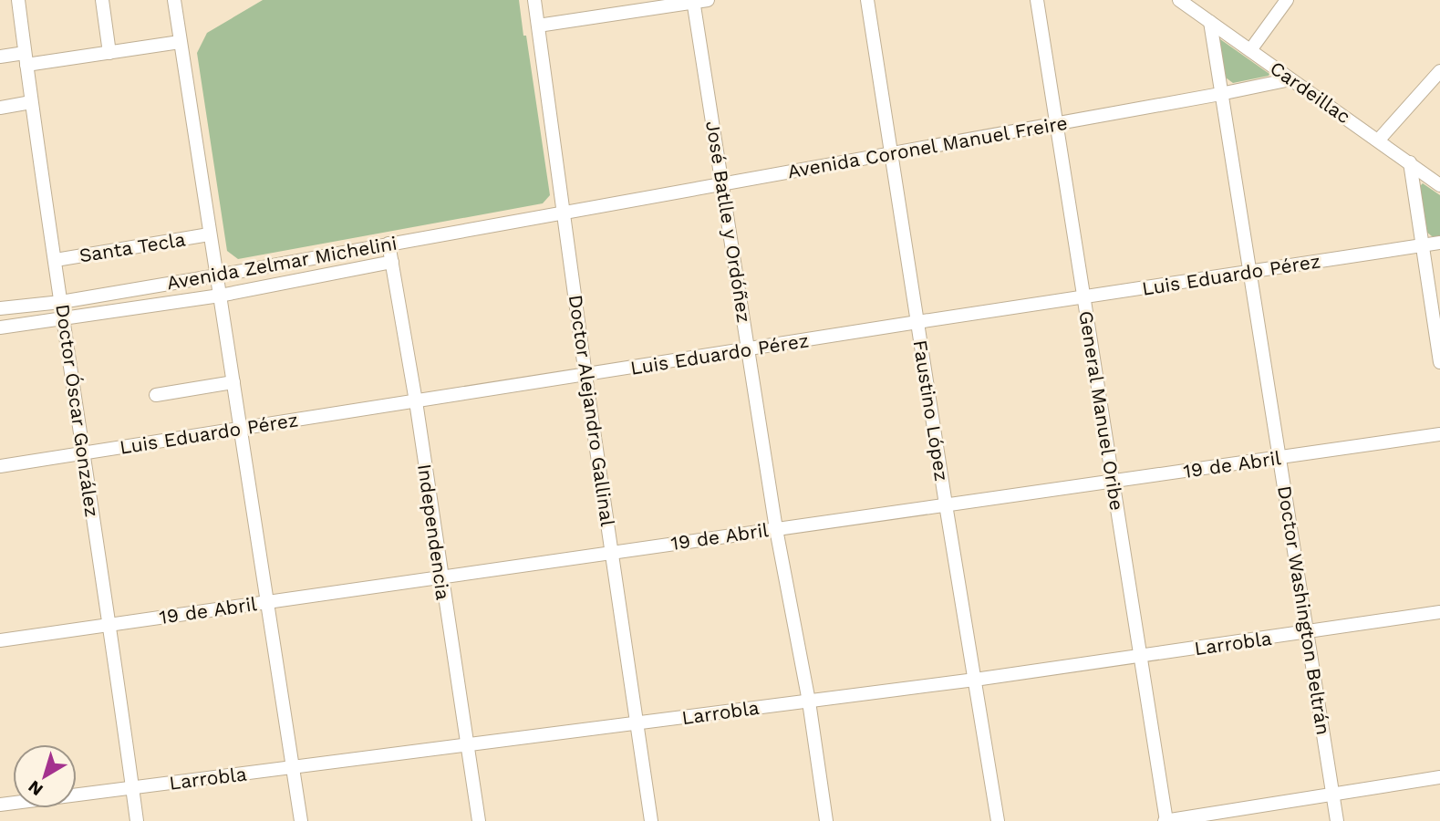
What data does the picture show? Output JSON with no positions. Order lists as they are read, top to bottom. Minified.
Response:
{"streets":{"street":["Cardeillac","Avenida Coronel Manuel Freire","José Batlle y Ordóñez","Santa Tecla","Avenida Zelmar Michelini","Luis Eduardo Pérez","Doctor Óscar González","Doctor Alejandro Gallinal","Faustino López","General Manuel Oribe","19 de Abril","Independencia","Doctor Washington Beltrán","Larrobla"]},"crossings":[["Cardeillac","Avenida Coronel Manuel Freire"],["Cardeillac","Doctor Washington Beltrán"],["Avenida Coronel Manuel Freire","José Batlle y Ordóñez"],["Avenida Coronel Manuel Freire","Avenida Zelmar Michelini"],["Avenida Coronel Manuel Freire","Doctor Alejandro Gallinal"],["Avenida Coronel Manuel Freire","Faustino López"],["Avenida Coronel Manuel Freire","General Manuel Oribe"],["Avenida Coronel Manuel Freire","Doctor Washington Beltrán"],["José Batlle y Ordóñez","Luis Eduardo Pérez"],["José Batlle y Ordóñez","19 de Abril"],["José Batlle y Ordóñez","Larrobla"],["Santa Tecla","Doctor Óscar González"],["Avenida Zelmar Michelini","Doctor Óscar González"],["Avenida Zelmar Michelini","Doctor Alejandro Gallinal"],["Avenida Zelmar Michelini","Independencia"],["Luis Eduardo Pérez","Doctor Óscar González"],["Luis Eduardo Pérez","Doctor Alejandro Gallinal"],["Luis Eduardo Pérez","Faustino López"],["Luis Eduardo Pérez","General Manuel Oribe"],["Luis Eduardo Pérez","Independencia"],["Luis Eduardo Pérez","Doctor Washington Beltrán"],["Doctor Óscar González","19 de Abril"],["Doctor Óscar González","Larrobla"],["Doctor Alejandro Gallinal","19 de Abril"],["Doctor Alejandro Gallinal","Larrobla"],["Faustino López","19 de Abril"],["Faustino López","Larrobla"],["General Manuel Oribe","19 de Abril"],["General Manuel Oribe","Larrobla"],["19 de Abril","Independencia"],["19 de Abril","Doctor Washington Beltrán"],["Independencia","Larrobla"],["Doctor Washington Beltrán","Larrobla"]],"north":"bottom left"}
